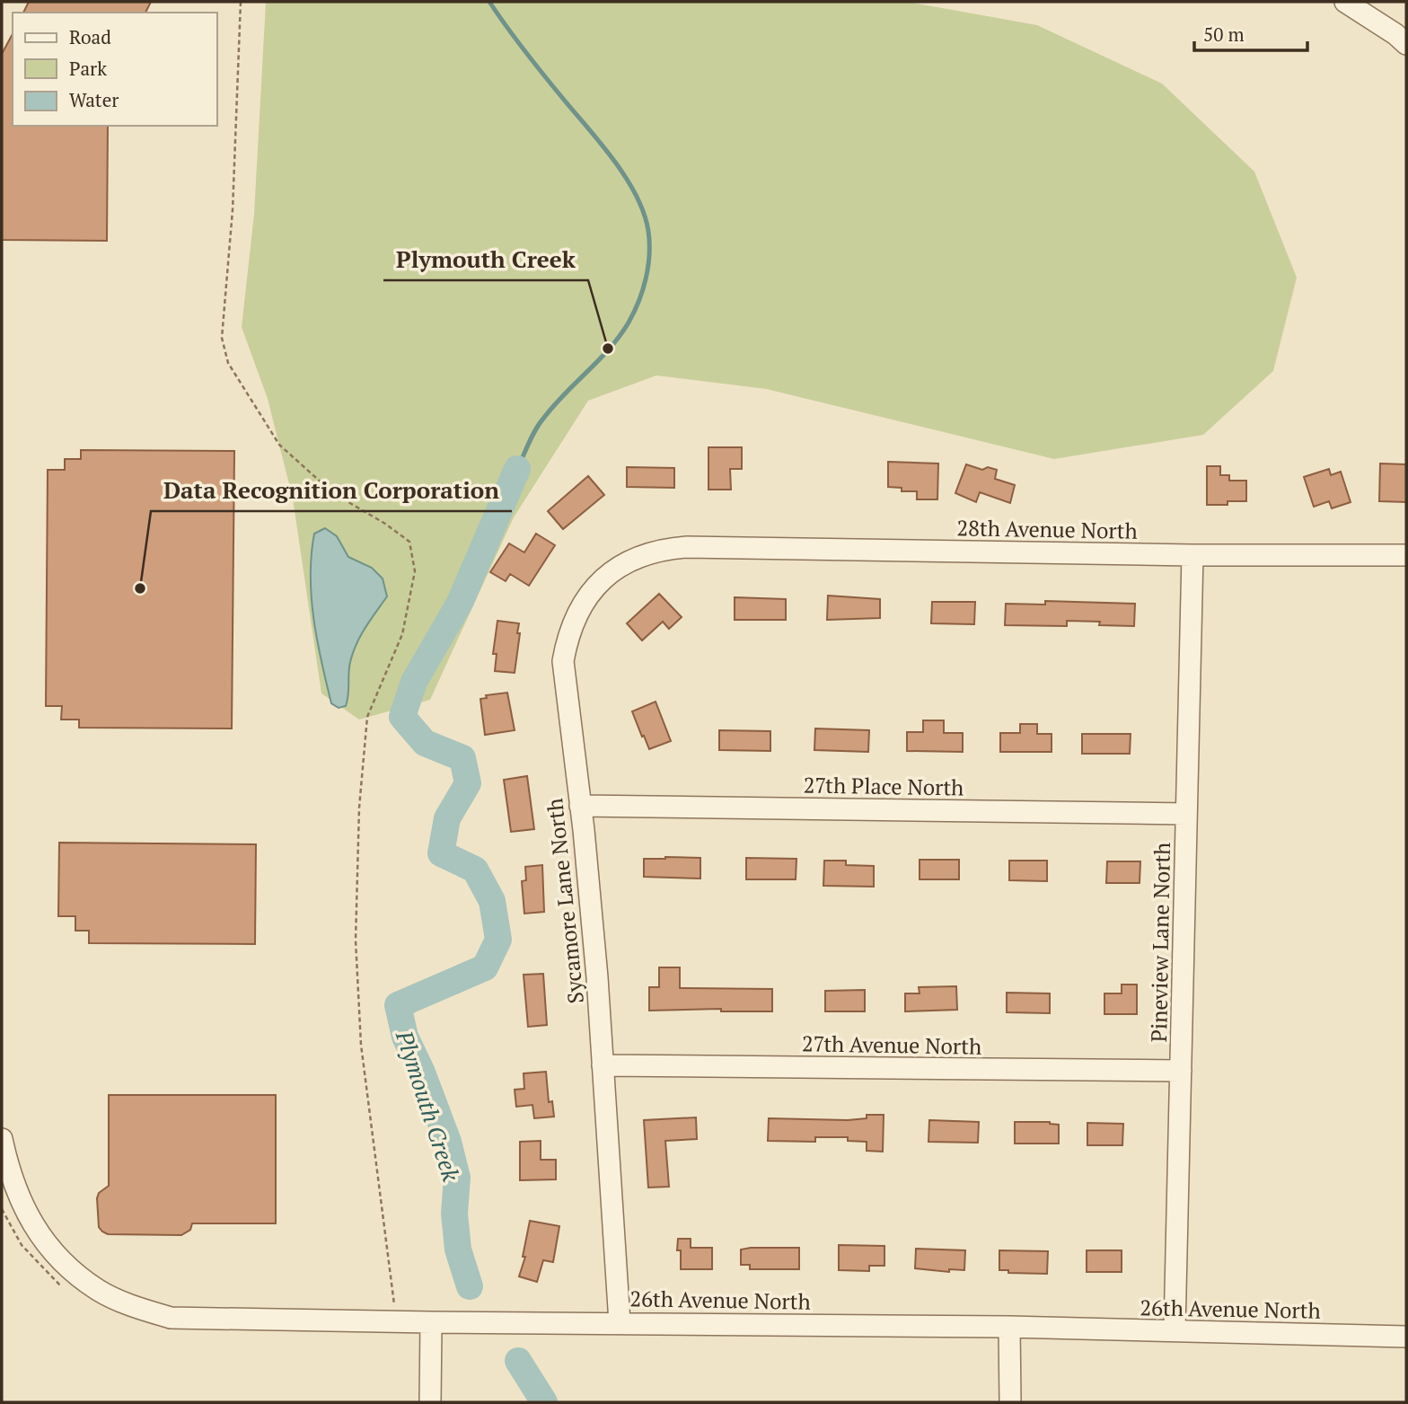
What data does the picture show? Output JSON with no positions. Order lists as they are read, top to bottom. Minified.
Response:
{"streets":{"street":["28th Avenue North","27th Place North","Sycamore Lane North","Pineview Lane North","27th Avenue North","26th Avenue North"]},"crossings":[["28th Avenue North","Sycamore Lane North"],["28th Avenue North","Pineview Lane North"],["27th Place North","Sycamore Lane North"],["27th Place North","Pineview Lane North"],["Sycamore Lane North","27th Avenue North"],["Sycamore Lane North","26th Avenue North"],["Pineview Lane North","27th Avenue North"],["Pineview Lane North","26th Avenue North"]],"water":["Plymouth Creek"],"places":["Plymouth Creek","Data Recognition Corporation"],"legend":["Road","Park","Water"],"scale_bar":"50 m"}
